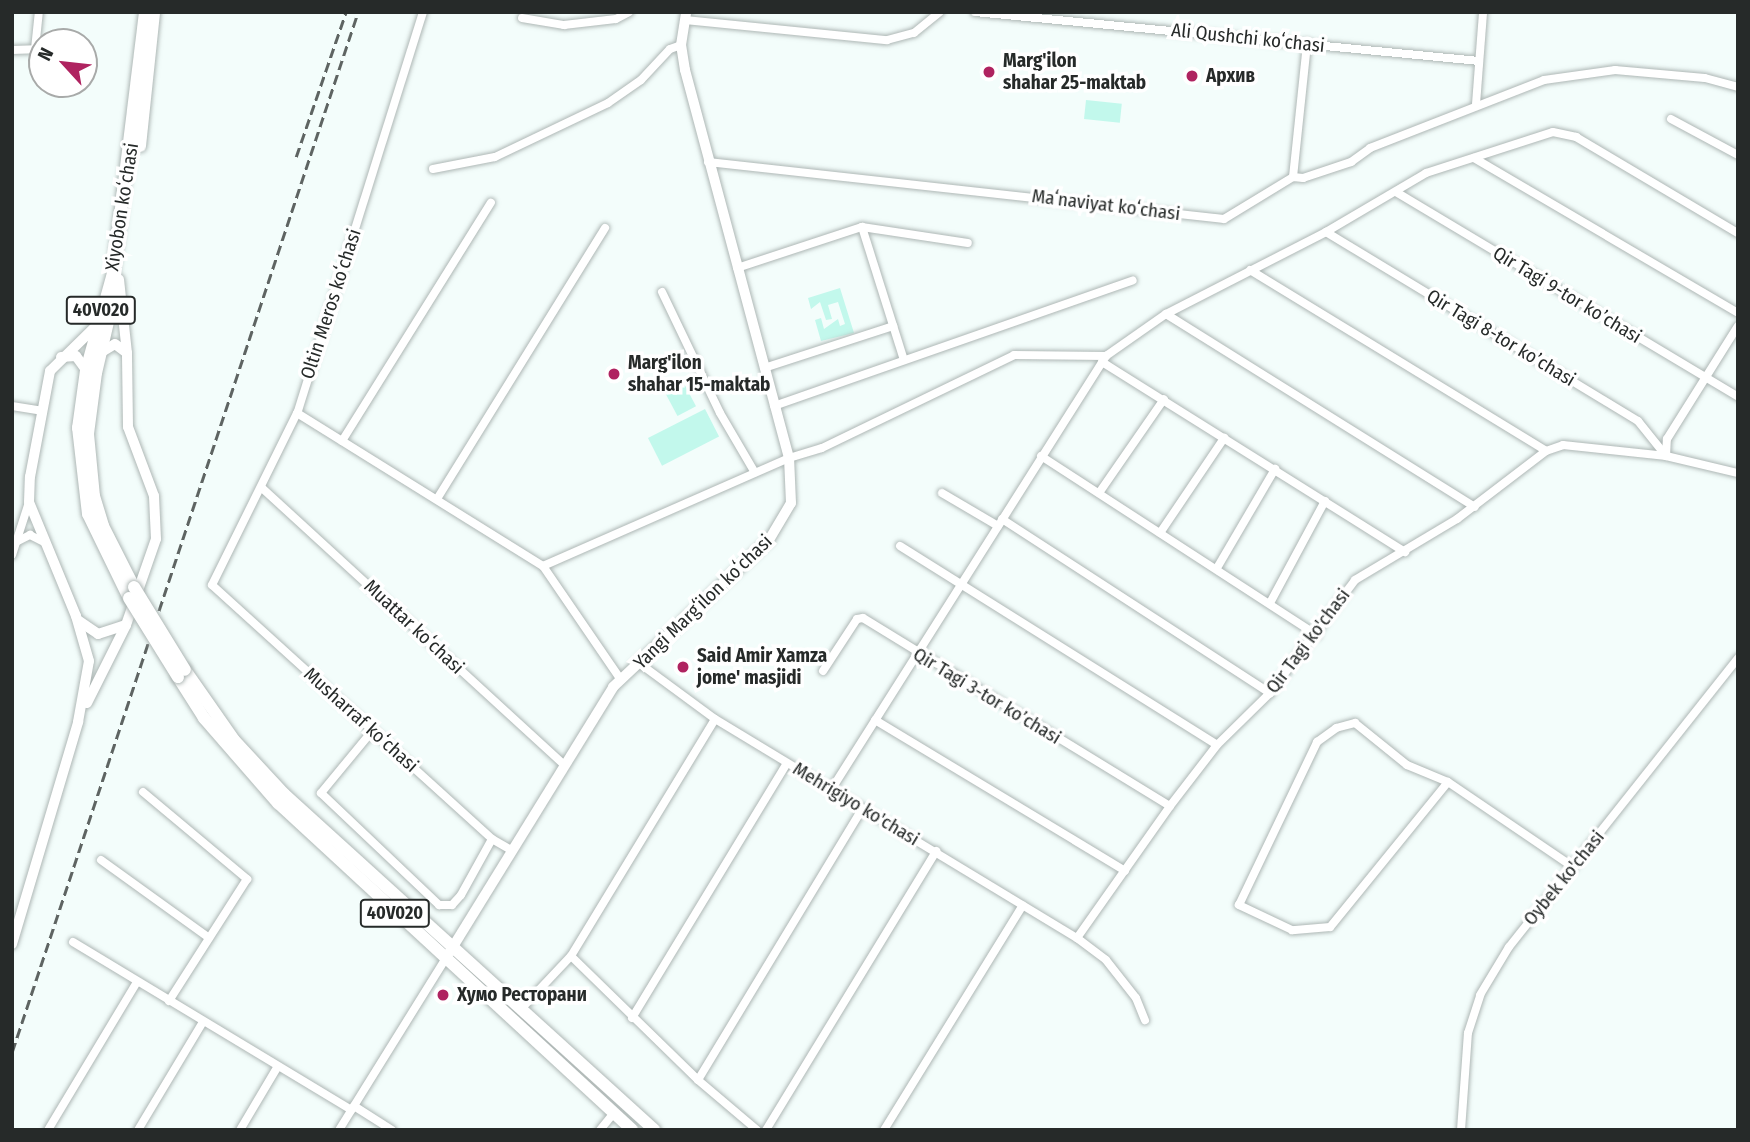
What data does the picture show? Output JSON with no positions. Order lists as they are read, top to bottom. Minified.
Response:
{"streets":{"main road":["Xiyobon koʻchasi","40V020","Yangi Margʻilon koʻchasi"],"street":["Ali Qushchi koʻchasi","Maʻnaviyat koʻchasi","Qir Tagi 9-tor koʼchasi","Oltin Meros koʻchasi","Qir Tagi 8-tor koʼchasi","Muattar koʻchasi","Qir Tagi ko'chasi","Qir Tagi 3-tor koʼchasi","Musharraf koʻchasi","Mehrigiyo ko'chasi","Oybek ko'chasi"]},"crossings":[["Maʻnaviyat koʻchasi","Yangi Margʻilon koʻchasi"],["Xiyobon koʻchasi","40V020"],["Oltin Meros koʻchasi","Muattar koʻchasi"],["Oltin Meros koʻchasi","Musharraf koʻchasi"],["40V020","Yangi Margʻilon koʻchasi"],["Yangi Margʻilon koʻchasi","Muattar koʻchasi"],["Yangi Margʻilon koʻchasi","Musharraf koʻchasi"],["Yangi Margʻilon koʻchasi","Mehrigiyo ko'chasi"],["Qir Tagi ko'chasi","Qir Tagi 3-tor koʼchasi"],["Qir Tagi ko'chasi","Mehrigiyo ko'chasi"]],"places":["Marg'ilon shahar 25-maktab","Архив","Marg'ilon shahar 15-maktab","Said Amir Xamza jome' masjidi","Хумо Ресторани"],"north":"top left"}
